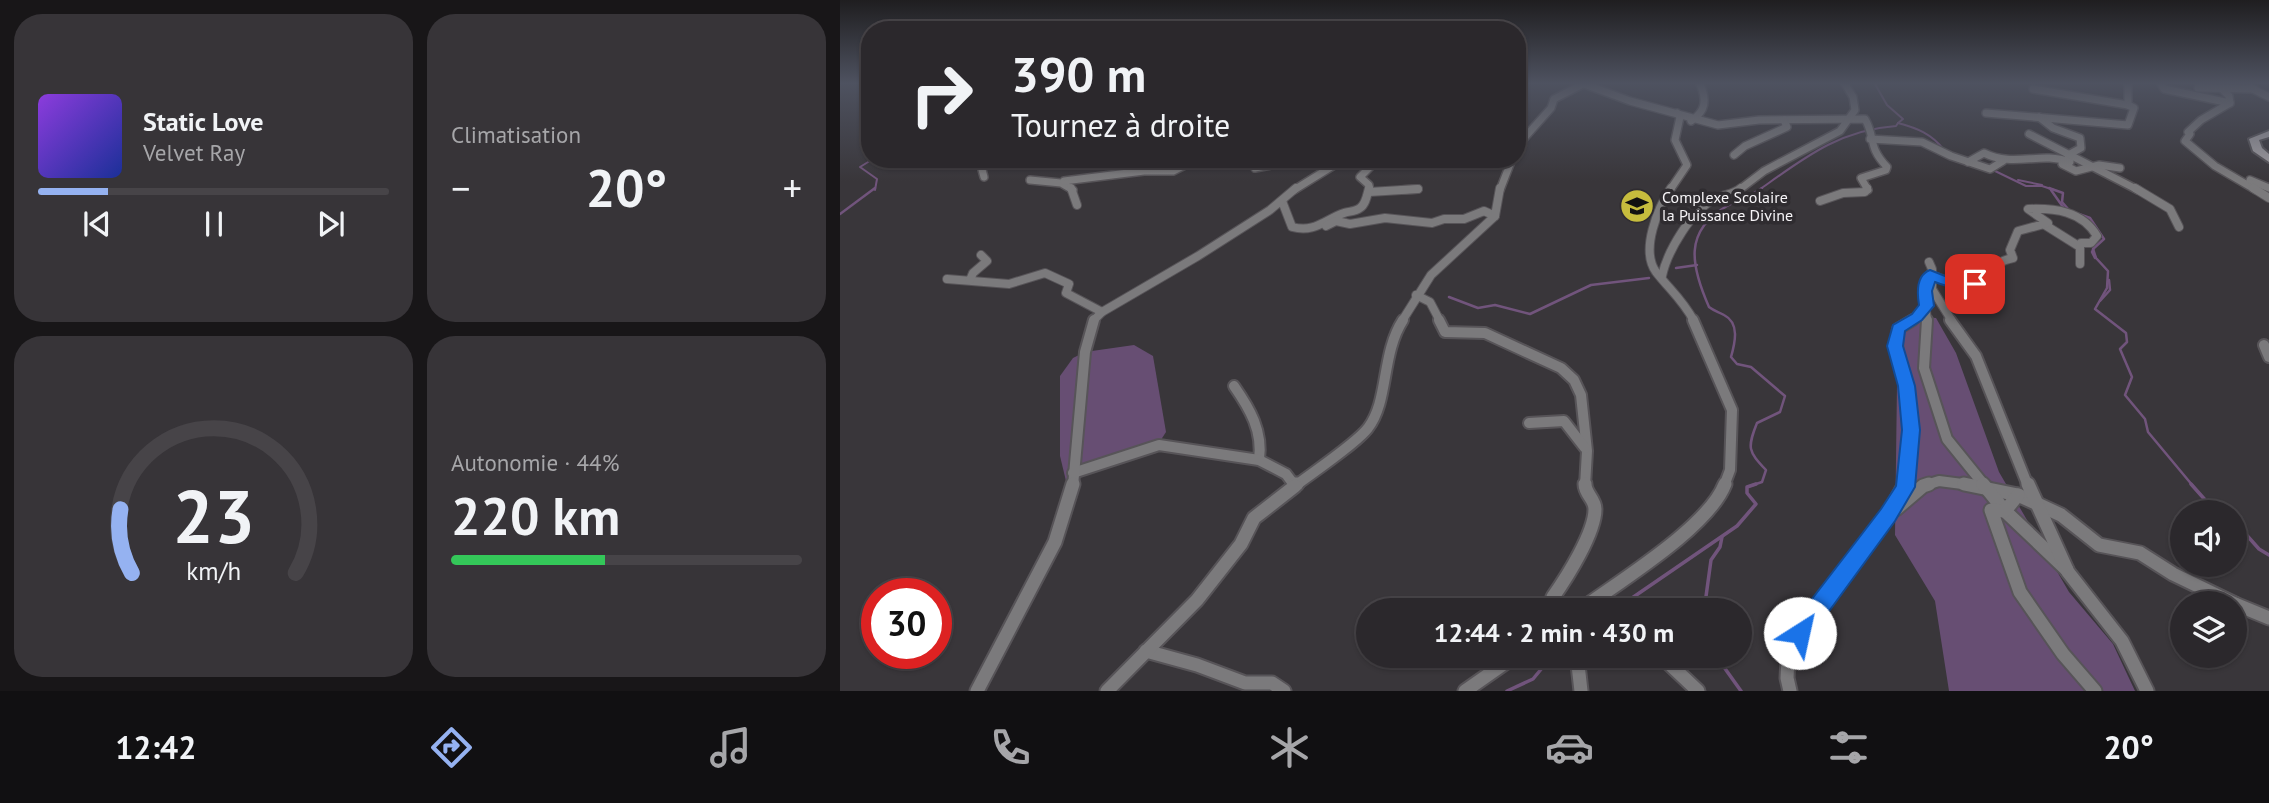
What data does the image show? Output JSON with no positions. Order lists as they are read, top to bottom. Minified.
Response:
{"places":{"school or university":["Complexe Scolaire la Puissance Divine"]},"page":{"tile":["Climatisation",["Autonomie · 44%","220 km"]],"turn":["390 m","Tournez à droite"],"song":["Static Love","Velvet Ray"],"heat":["−","20°","+"],"limit":"30","trip":"12:44 · 2 min · 430 m","tabs":["12:42","20°"],"gauge":["23","km/h"]}}
